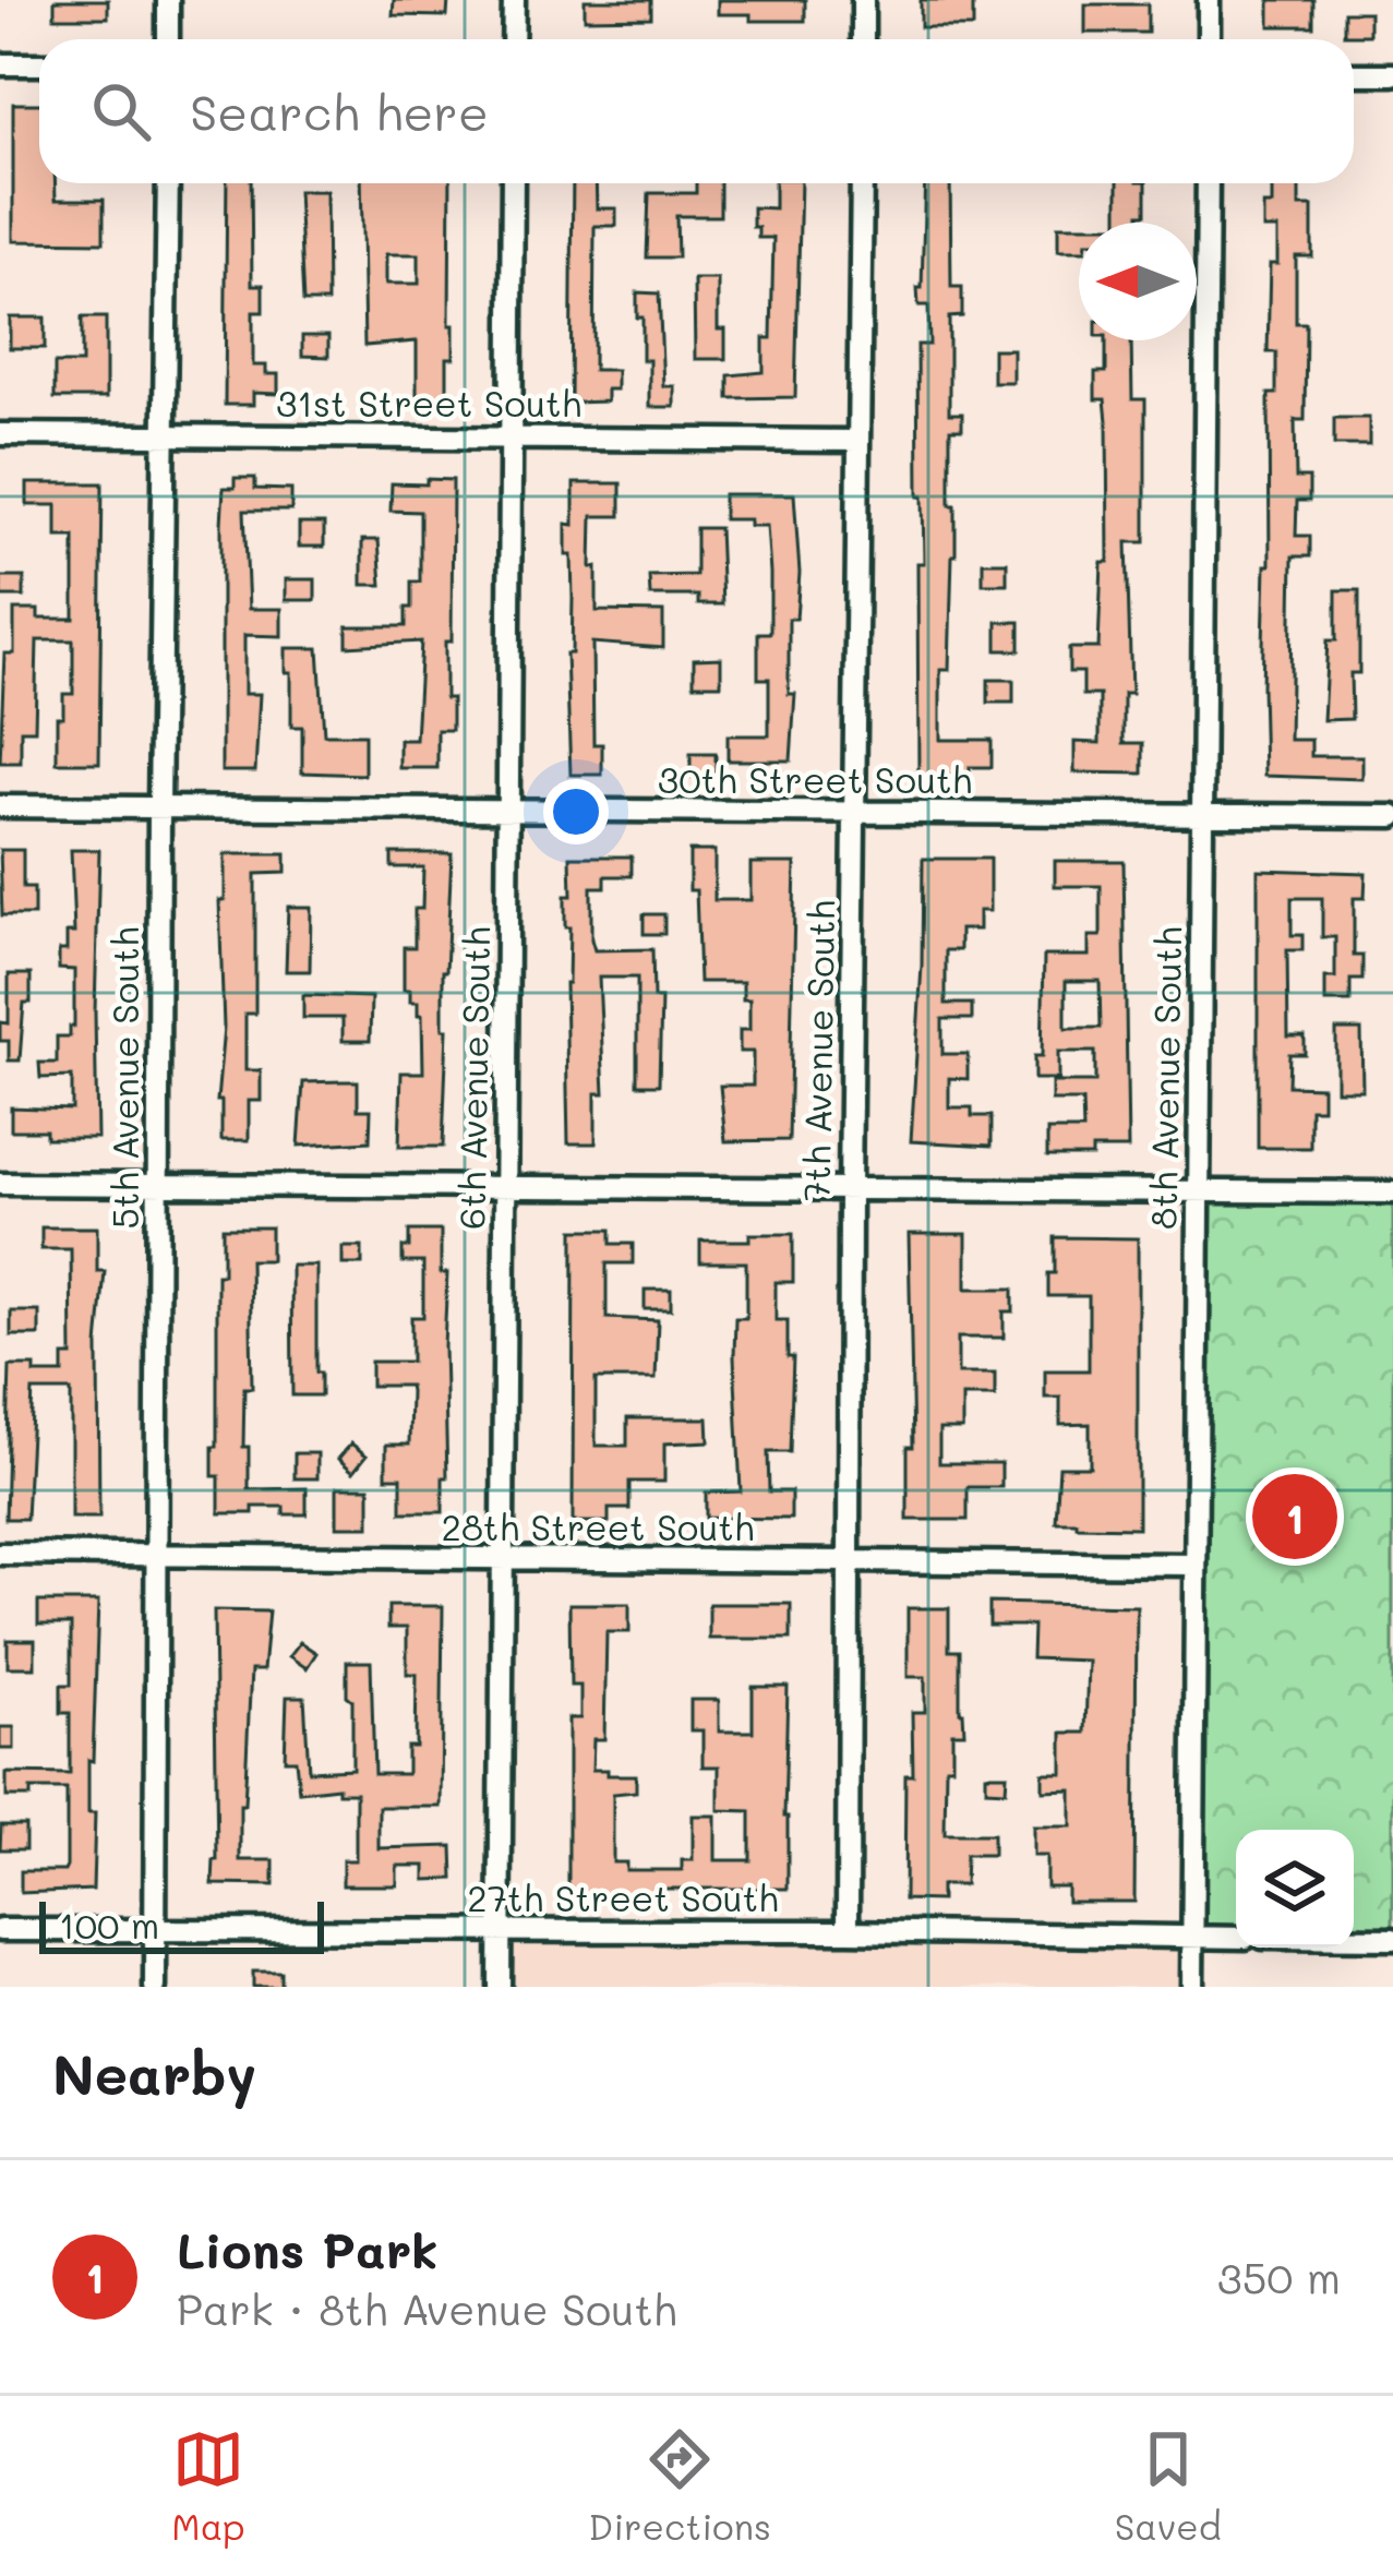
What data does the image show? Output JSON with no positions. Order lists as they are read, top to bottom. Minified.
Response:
{"streets":{"street":["31st Street South","30th Street South","7th Avenue South","5th Avenue South","6th Avenue South","8th Avenue South","28th Street South","27th Street South"]},"crossings":[["31st Street South","7th Avenue South"],["31st Street South","5th Avenue South"],["31st Street South","6th Avenue South"],["30th Street South","7th Avenue South"],["30th Street South","5th Avenue South"],["30th Street South","6th Avenue South"],["30th Street South","8th Avenue South"],["7th Avenue South","28th Street South"],["7th Avenue South","27th Street South"],["5th Avenue South","28th Street South"],["5th Avenue South","27th Street South"],["6th Avenue South","28th Street South"],["6th Avenue South","27th Street South"],["8th Avenue South","28th Street South"],["8th Avenue South","27th Street South"]],"scale_bar":"100 m","north":"left","page":{"search":"Search here","pins":"1","scale":"100 m","heading":"Nearby","list":[{"mark":"1","name":"Lions Park","note":"Park · 8th Avenue South","value":"350 m"}],"nav":["Map","Directions","Saved"]}}
